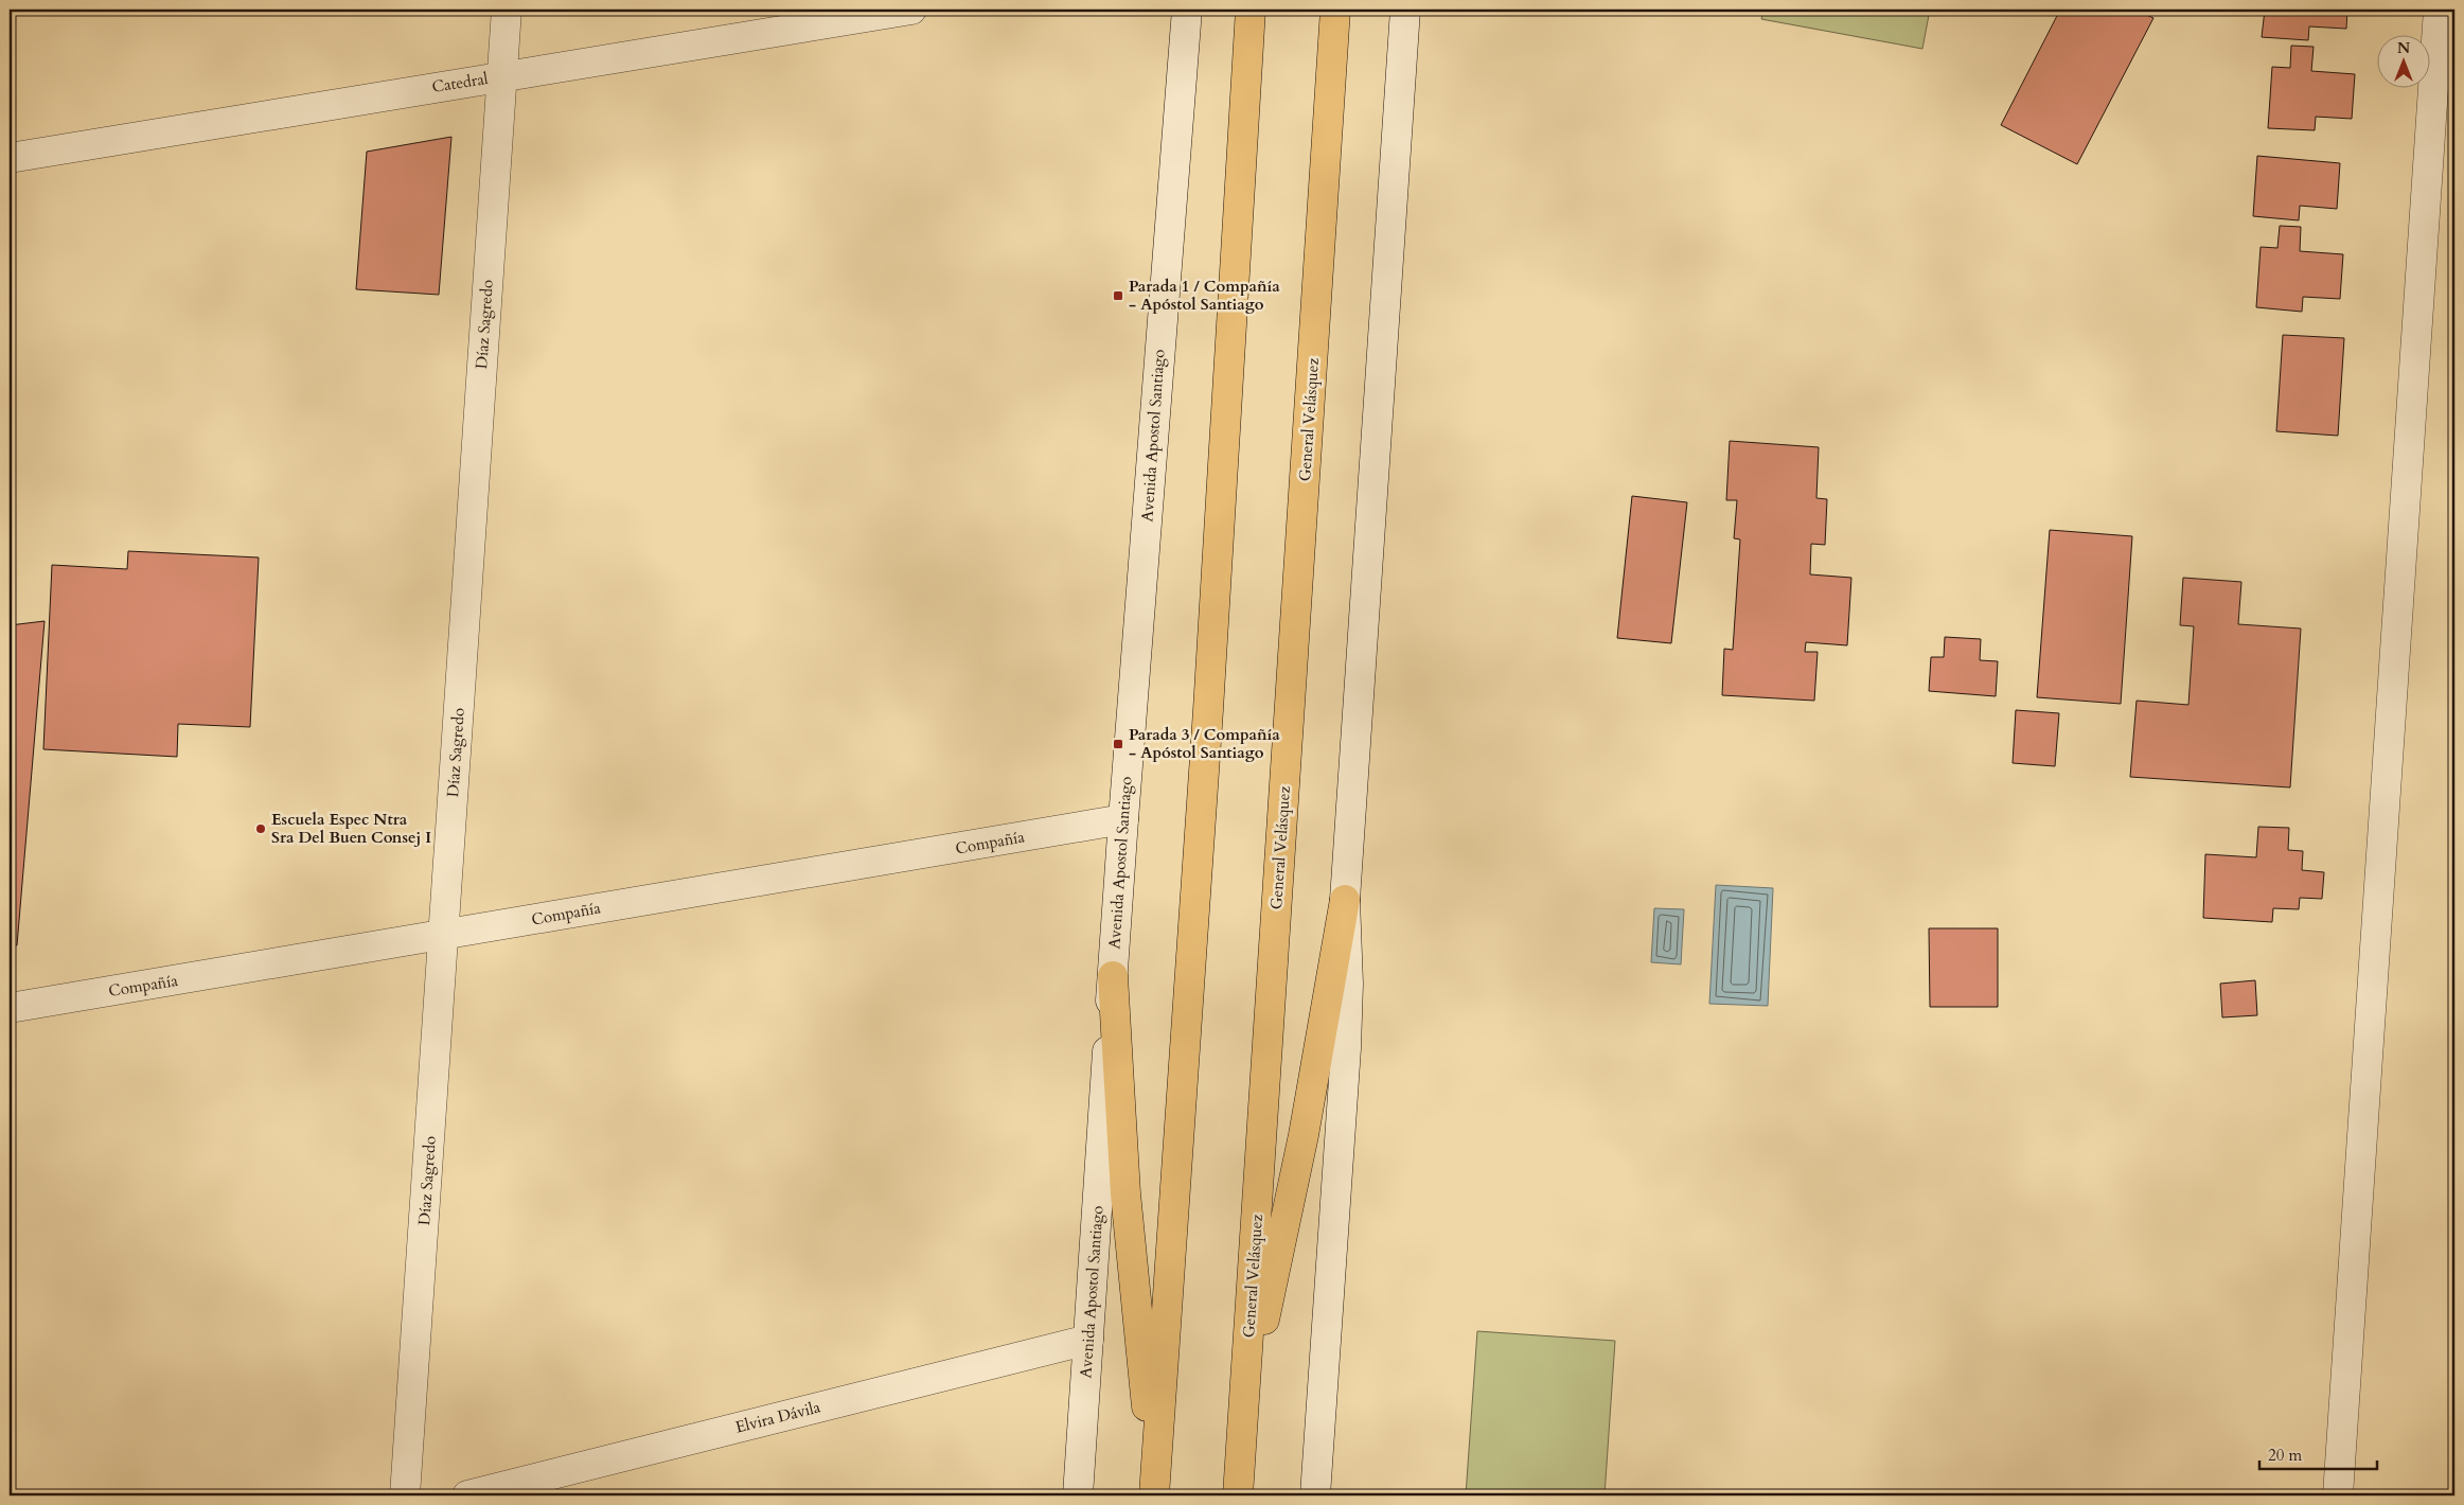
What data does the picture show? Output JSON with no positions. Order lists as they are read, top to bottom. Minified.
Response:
{"streets":{"highway":["General Velásquez"],"street":["Catedral","Díaz Sagredo","Avenida Apostol Santiago","Compañía","Elvira Dávila"]},"crossings":[["Catedral","Díaz Sagredo"],["Díaz Sagredo","Compañía"],["Avenida Apostol Santiago","Compañía"],["Avenida Apostol Santiago","Elvira Dávila"]],"places":{"transit":["Parada 1 / Compañía - Apóstol Santiago","Parada 3 / Compañía - Apóstol Santiago"],"other":["Escuela Espec Ntra Sra Del Buen Consej I"]},"scale_bar":"20 m","north":"top"}
